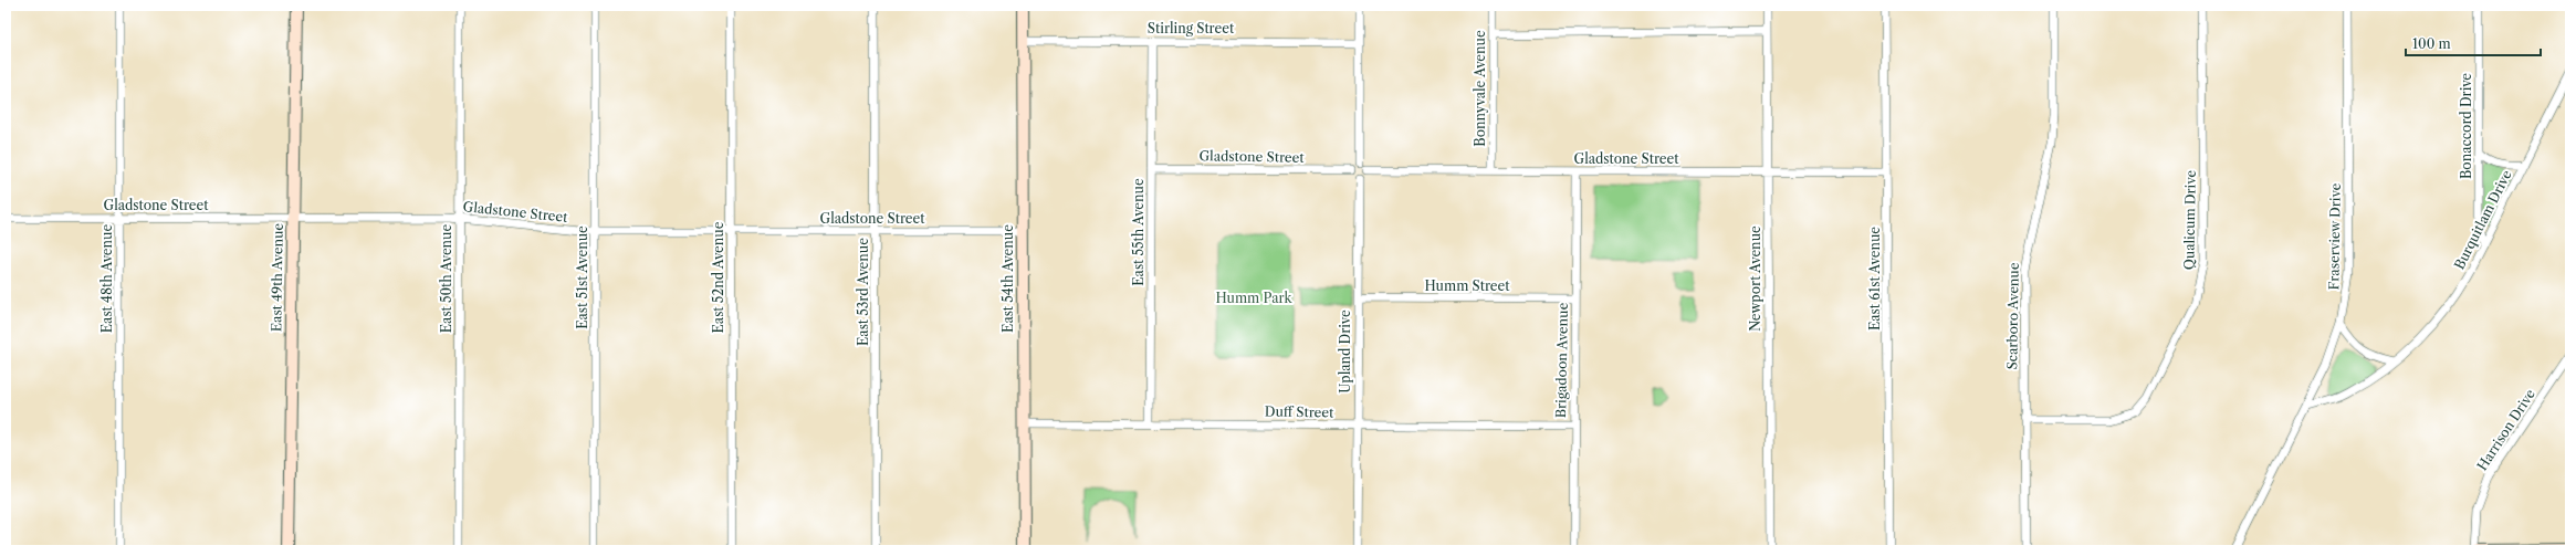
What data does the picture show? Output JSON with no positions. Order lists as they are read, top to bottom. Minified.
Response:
{"streets":{"street":["Stirling Street","Bonnyvale Avenue","Bonaccord Drive","Gladstone Street","Qualicum Drive","Burquitlam Drive","East 55th Avenue","Fraserview Drive","East 49th Avenue","East 51st Avenue","East 52nd Avenue","East 48th Avenue","East 50th Avenue","East 54th Avenue","Newport Avenue","East 61st Avenue","Humm Street","East 53rd Avenue","Scarboro Avenue","Upland Drive","Brigadoon Avenue","Duff Street","Harrison Drive"]},"crossings":[["Stirling Street","East 55th Avenue"],["Stirling Street","East 54th Avenue"],["Bonnyvale Avenue","Gladstone Street"],["Bonaccord Drive","Burquitlam Drive"],["Gladstone Street","East 55th Avenue"],["Gladstone Street","East 49th Avenue"],["Gladstone Street","East 51st Avenue"],["Gladstone Street","East 52nd Avenue"],["Gladstone Street","East 48th Avenue"],["Gladstone Street","East 50th Avenue"],["Gladstone Street","East 54th Avenue"],["Gladstone Street","Newport Avenue"],["Gladstone Street","East 61st Avenue"],["Gladstone Street","East 53rd Avenue"],["Gladstone Street","Upland Drive"],["Gladstone Street","Brigadoon Avenue"],["Qualicum Drive","Scarboro Avenue"],["Burquitlam Drive","Fraserview Drive"],["East 55th Avenue","Duff Street"],["East 54th Avenue","Duff Street"],["Humm Street","Upland Drive"],["Humm Street","Brigadoon Avenue"],["Upland Drive","Duff Street"],["Brigadoon Avenue","Duff Street"]],"parks":["Humm Park"],"scale_bar":"100 m"}
